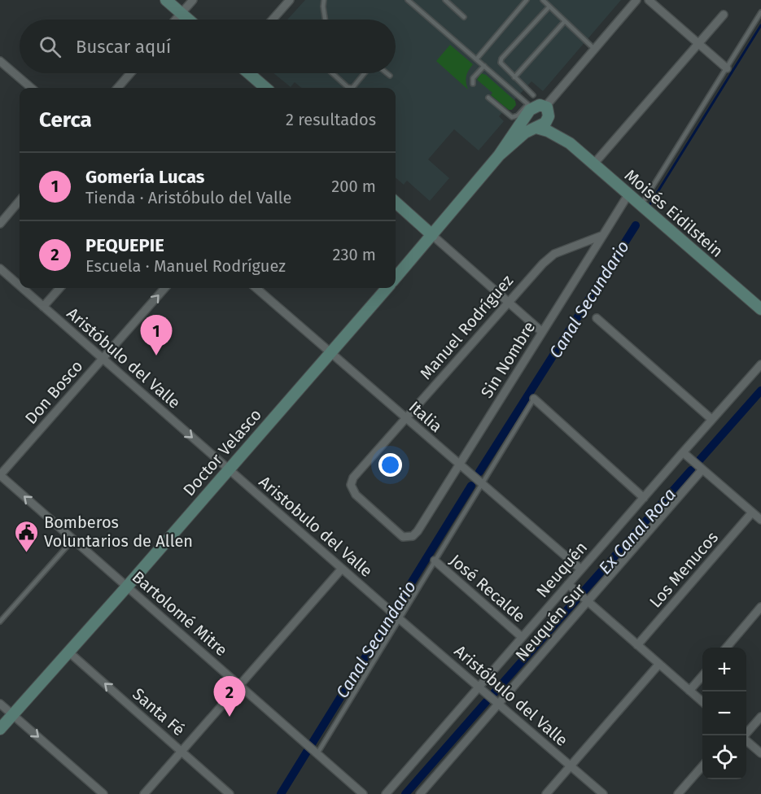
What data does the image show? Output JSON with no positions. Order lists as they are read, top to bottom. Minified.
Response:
{"streets":{"main road":["Moisés Eidilstein","Doctor Velasco"],"street":["Manuel Rodríguez","Aristóbulo del Valle","Sin Nombre","Don Bosco","Italia","Aristobulo del Valle","Neuquén","Los Menucos","José Recalde","Bartolomé Mitre","Neuquén Sur","Santa Fé"]},"crossings":[["Moisés Eidilstein","Sin Nombre"],["Manuel Rodríguez","Sin Nombre"],["Manuel Rodríguez","Italia"],["Aristóbulo del Valle","Don Bosco"],["Aristóbulo del Valle","Doctor Velasco"],["Aristóbulo del Valle","Aristobulo del Valle"],["Aristóbulo del Valle","Neuquén"],["Aristóbulo del Valle","Neuquén Sur"],["Sin Nombre","Italia"],["Don Bosco","Bartolomé Mitre"],["Italia","Doctor Velasco"],["Italia","Neuquén"],["Doctor Velasco","Aristobulo del Valle"],["Doctor Velasco","Bartolomé Mitre"],["Doctor Velasco","Santa Fé"],["Neuquén","José Recalde"]],"one_way":["Don Bosco","Santa Fé"],"water":["Canal Secundario","Ex Canal Roca"],"places":{"public building":["Bomberos Voluntarios de Allen"]},"page":{"search":"Buscar aquí","heading":["Cerca","2 resultados"],"list":[{"mark":"1","name":"Gomería Lucas","note":"Tienda · Aristóbulo del Valle","value":"200 m"},{"mark":"2","name":"PEQUEPIE","note":"Escuela · Manuel Rodríguez","value":"230 m"}],"pins":["1","2"],"map_buttons":["+","−"]}}
